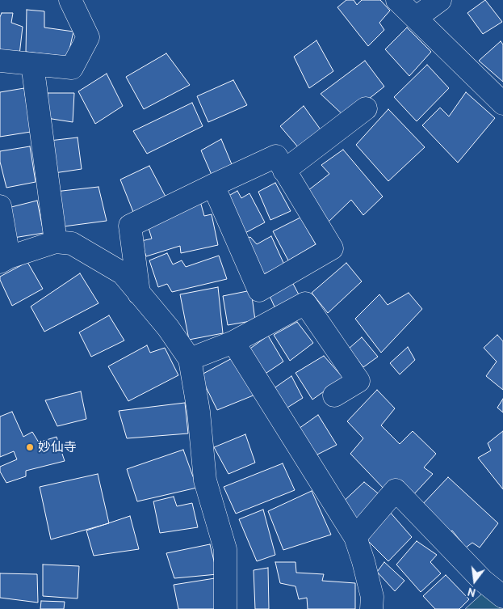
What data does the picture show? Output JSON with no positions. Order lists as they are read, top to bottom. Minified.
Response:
{"places":["妙仙寺"],"north":"bottom"}
